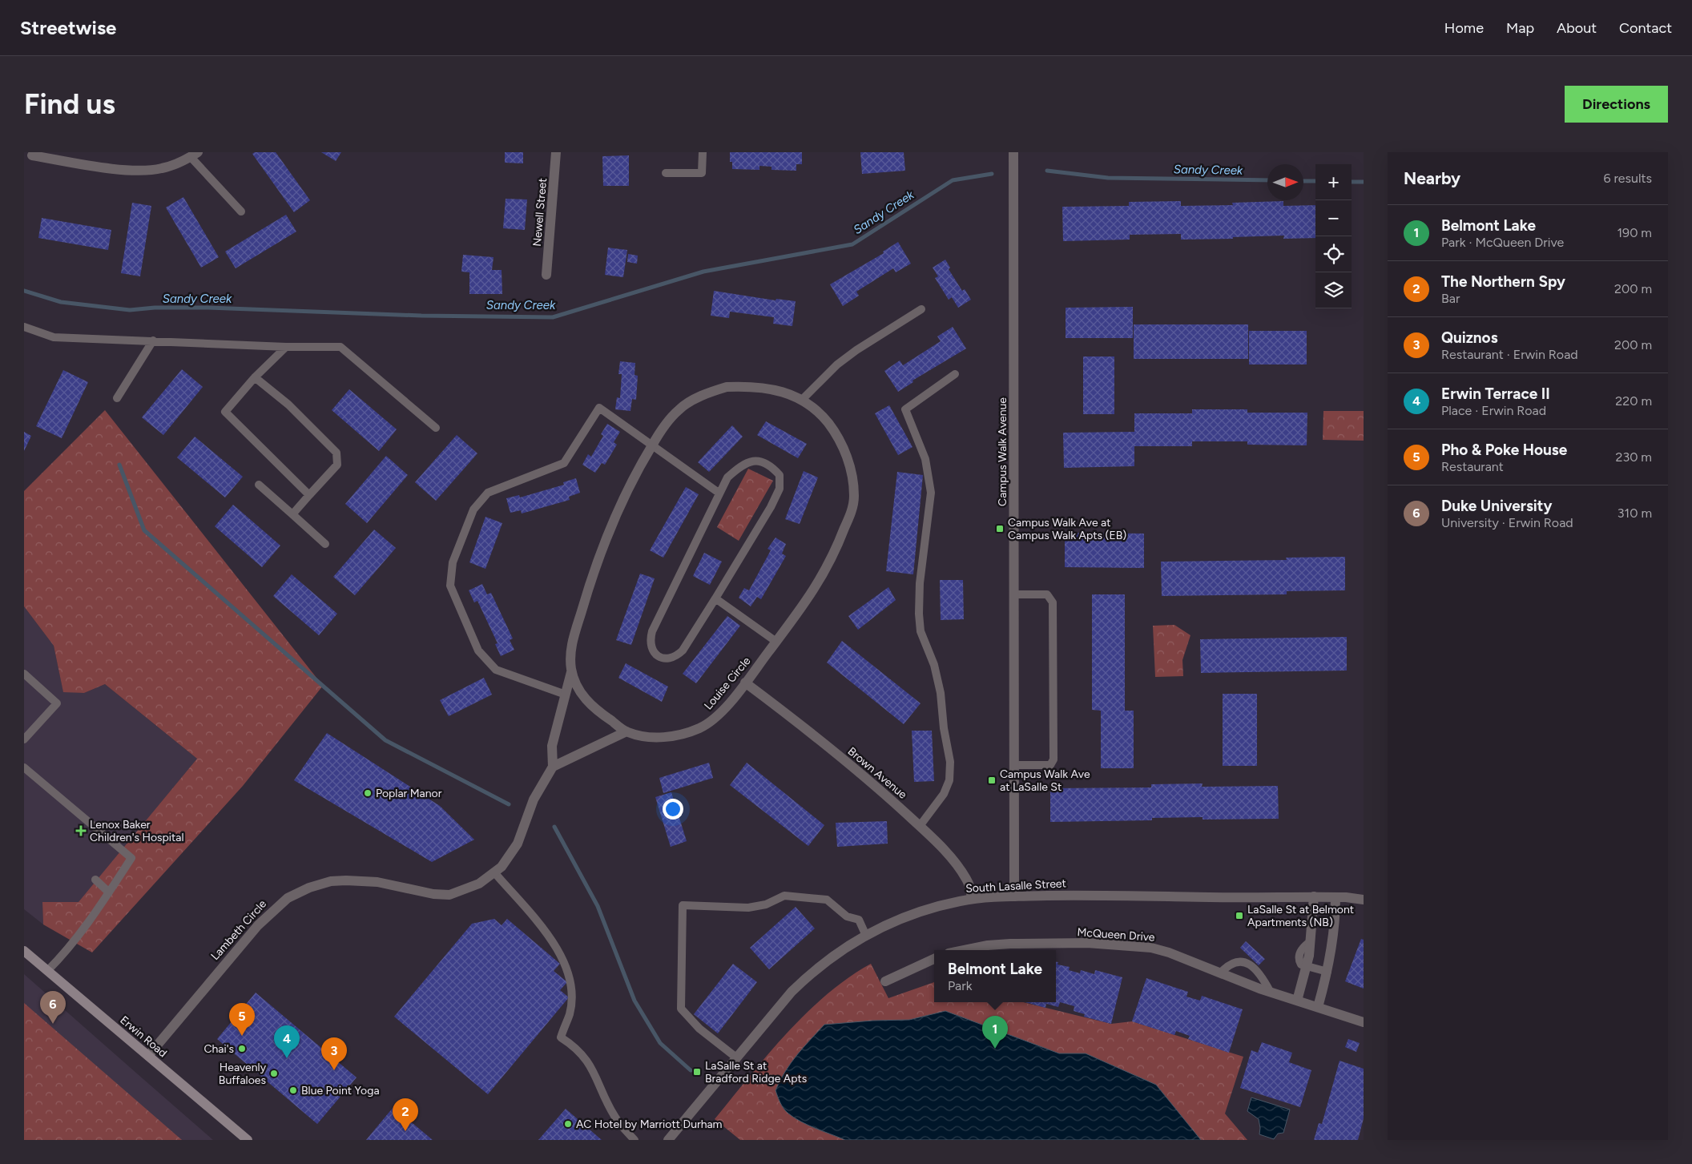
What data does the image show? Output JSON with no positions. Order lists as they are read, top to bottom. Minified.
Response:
{"streets":{"main road":["Erwin Road"],"street":["Newell Street","Campus Walk Avenue","Louise Circle","Brown Avenue","South Lasalle Street","Lambeth Circle","McQueen Drive"]},"crossings":[["Campus Walk Avenue","South Lasalle Street"],["Louise Circle","Brown Avenue"],["Brown Avenue","South Lasalle Street"],["Lambeth Circle","Erwin Road"]],"water":["Sandy Creek"],"places":{"transit":["Campus Walk Ave at Campus Walk Apts (EB)","Campus Walk Ave at LaSalle St","LaSalle St at Belmont Apartments (NB)","LaSalle St at Bradford Ridge Apts"],"other":["Poplar Manor","Chai's","Heavenly Buffaloes","Blue Point Yoga","AC Hotel by Marriott Durham"],"health":["Lenox Baker Children's Hospital"]},"north":"right","page":{"header":"Streetwise","nav":["Home","Map","About","Contact"],"buttons":"Directions","title":"Find us","heading":["Nearby","6 results"],"map_buttons":["+","−"],"list":[{"mark":"1","name":"Belmont Lake","note":"Park · McQueen Drive","value":"190 m"},{"mark":"2","name":"The Northern Spy","note":"Bar","value":"200 m"},{"mark":"3","name":"Quiznos","note":"Restaurant · Erwin Road","value":"200 m"},{"mark":"4","name":"Erwin Terrace II","note":"Place · Erwin Road","value":"220 m"},{"mark":"5","name":"Pho & Poke House","note":"Restaurant","value":"230 m"},{"mark":"6","name":"Duke University","note":"University · Erwin Road","value":"310 m"}],"popup":["Belmont Lake","Park"],"pins":["6","5","1","4","3","2"]}}
